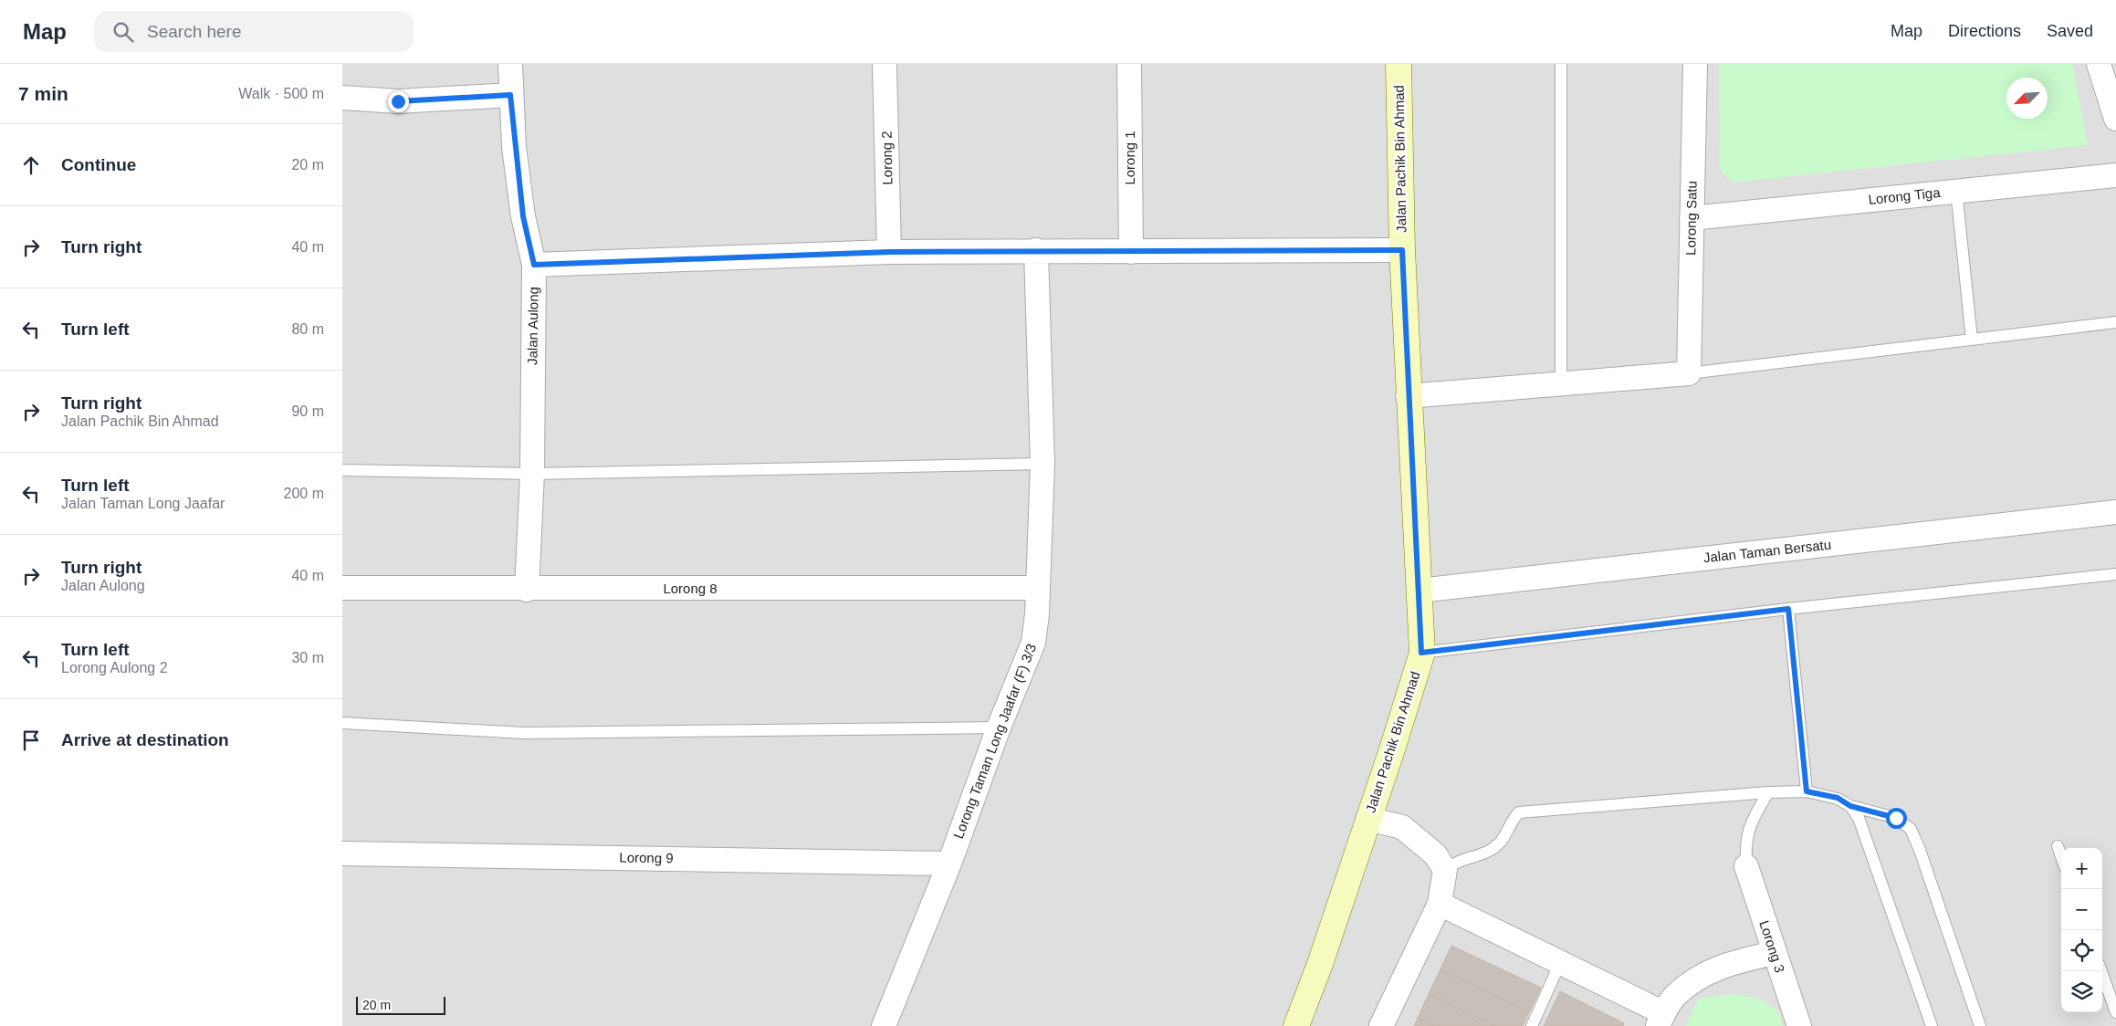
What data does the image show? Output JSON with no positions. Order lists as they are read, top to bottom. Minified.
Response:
{"streets":{"street":["Lorong 2","Lorong 1","Jalan Pachik Bin Ahmad","Lorong Tiga","Lorong Satu","Jalan Aulong","Jalan Taman Bersatu","Lorong 8","Lorong Taman Long Jaafar (F) 3/3","Lorong 9","Lorong 3"]},"crossings":[["Jalan Pachik Bin Ahmad","Jalan Taman Bersatu"],["Lorong Tiga","Lorong Satu"],["Jalan Aulong","Lorong 8"],["Lorong 8","Lorong Taman Long Jaafar (F) 3/3"],["Lorong Taman Long Jaafar (F) 3/3","Lorong 9"]],"scale_bar":"20 m","north":"bottom left","page":{"header":"Map","search":"Search here","nav":["Map","Directions","Saved"],"heading":["7 min","Walk · 500 m"],"list":[["Continue","20 m"],["Turn right","40 m"],["Turn left","80 m"],["Turn right","Jalan Pachik Bin Ahmad","90 m"],["Turn left","Jalan Taman Long Jaafar","200 m"],["Turn right","Jalan Aulong","40 m"],["Turn left","Lorong Aulong 2","30 m"],"Arrive at destination"],"map_buttons":["+","−"],"scale":"20 m"}}
